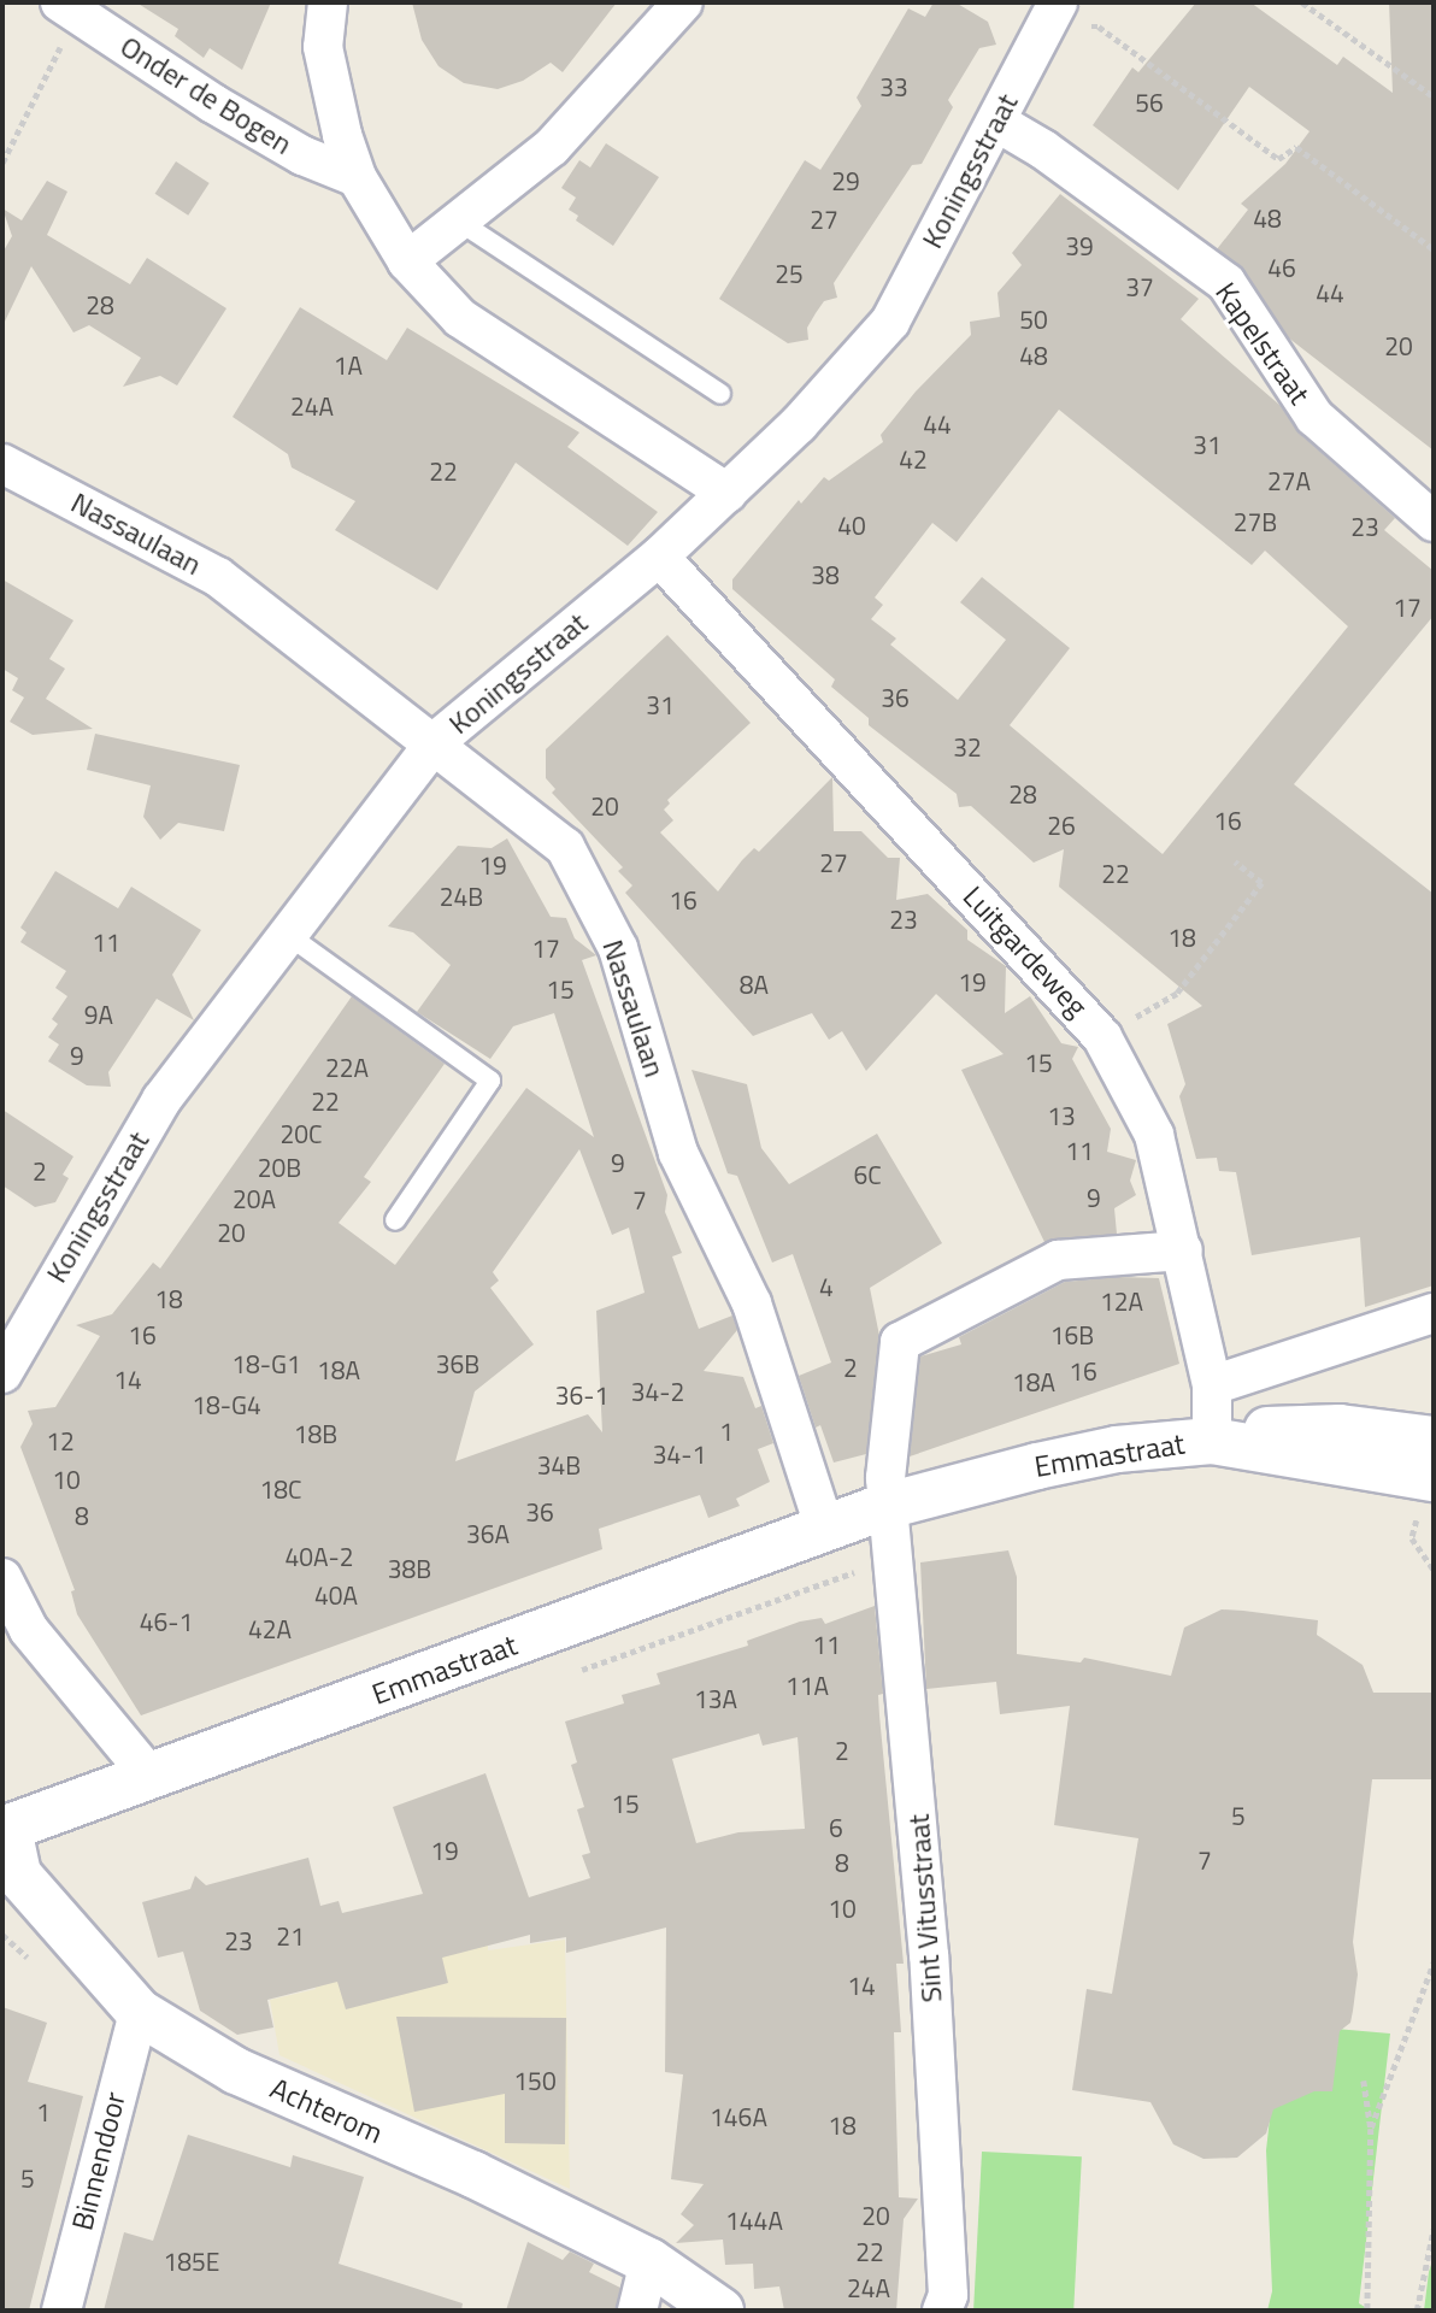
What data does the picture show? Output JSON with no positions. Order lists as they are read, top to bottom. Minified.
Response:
{"streets":{"main road":["Emmastraat","Achterom"],"street":["Onder de Bogen","Koningsstraat","Kapelstraat","Nassaulaan","Luitgardeweg","Sint Vitusstraat","Binnendoor"]},"crossings":[["Koningsstraat","Kapelstraat"],["Koningsstraat","Nassaulaan"],["Koningsstraat","Luitgardeweg"],["Nassaulaan","Emmastraat"],["Luitgardeweg","Emmastraat"],["Emmastraat","Sint Vitusstraat"],["Emmastraat","Achterom"],["Achterom","Binnendoor"]],"house_numbers":["33","56","29","48","27","39","46","25","37","44","28","50","20","48","1A","24A","44","31","42","22","27A","27B","40","23","38","17","36","31","32","28","20","16","26","27","19","22","24B","16","23","18","11","17","19","8A","15","9A","9","15","22A","22","13","20C","11","9","20B","2","6C","9","20A","7","20","4","18","12A","16","16B","18-G1","36B","2","18A","16","14","18A","34-2","36-1","18-G4","1","18B","12","34-1","34B","10","18C","36","8","36A","40A-2","38B","40A","46-1","42A","11","11A","13A","2","15","5","6","19","7","8","10","21","23","14","150","1","146A","18","5","20","144A","22","185E","24A"]}
